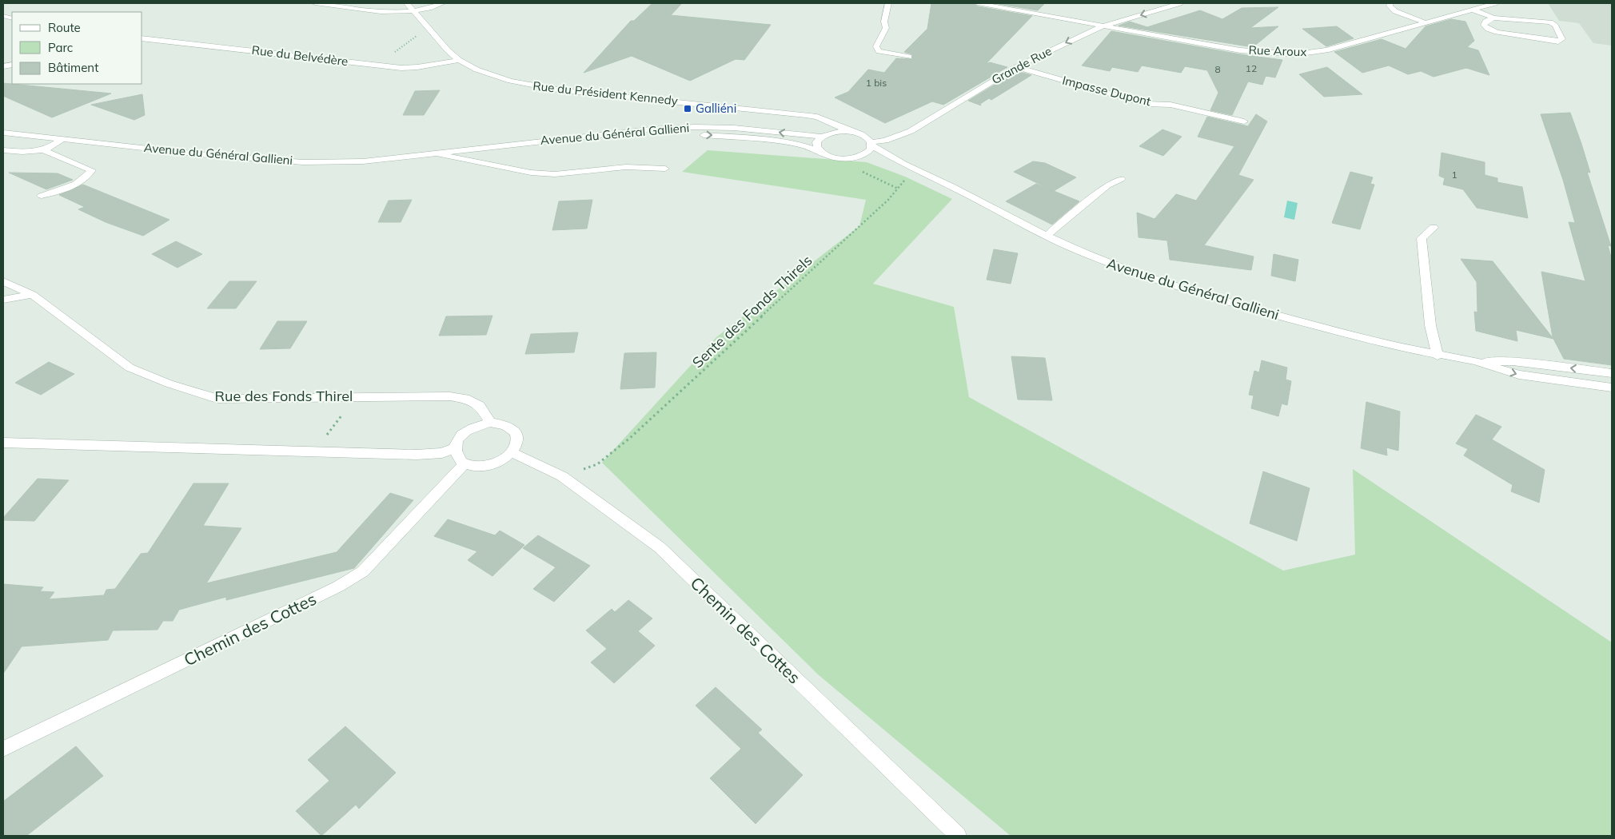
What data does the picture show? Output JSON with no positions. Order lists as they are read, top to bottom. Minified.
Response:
{"streets":{"street":["Rue Aroux","Rue du Belvédère","Grande Rue","Impasse Dupont","Rue du Président Kennedy","Avenue du Général Gallieni","Rue des Fonds Thirel","Chemin des Cottes"],"path":["Sente des Fonds Thirels"]},"crossings":[["Rue Aroux","Grande Rue"],["Rue du Belvédère","Rue du Président Kennedy"],["Grande Rue","Impasse Dupont"],["Grande Rue","Rue du Président Kennedy"],["Grande Rue","Avenue du Général Gallieni"],["Rue du Président Kennedy","Avenue du Général Gallieni"],["Avenue du Général Gallieni","Sente des Fonds Thirels"],["Rue des Fonds Thirel","Chemin des Cottes"]],"one_way":["Grande Rue"],"places":{"transit":["Galliéni"]},"house_numbers":["12","8","1 bis","1"],"legend":["Route","Parc","Bâtiment"]}
